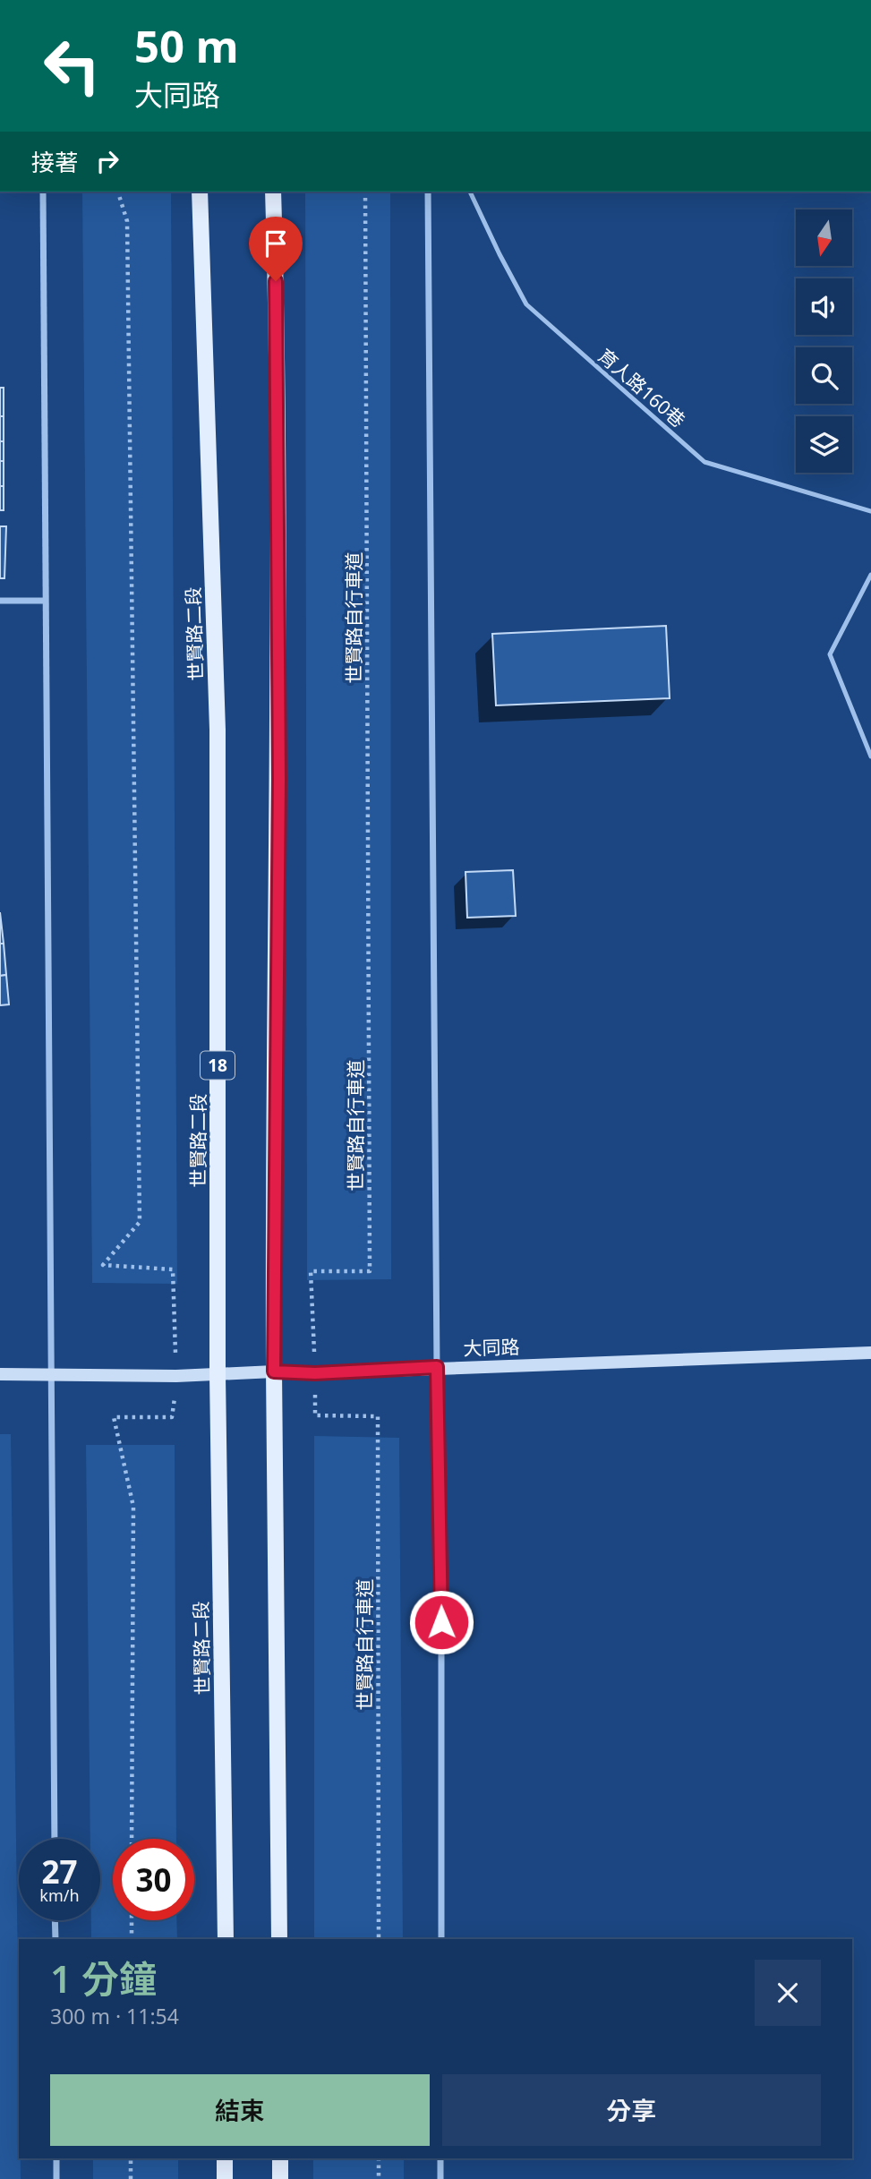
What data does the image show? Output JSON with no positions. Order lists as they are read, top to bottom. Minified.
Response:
{"streets":{"main road":["世賢路二段","18"],"street":["大同路"],"lane":["育人路160巷"],"path":["世賢路自行車道"]},"crossings":[["世賢路自行車道","大同路"],["世賢路二段","大同路"]],"north":"bottom","page":{"turn":["50 m","大同路"],"then":"接著","speed":"27 km/h","limit":"30","heading":["1 分鐘","300 m · 11:54"],"buttons":["結束","分享"]}}
